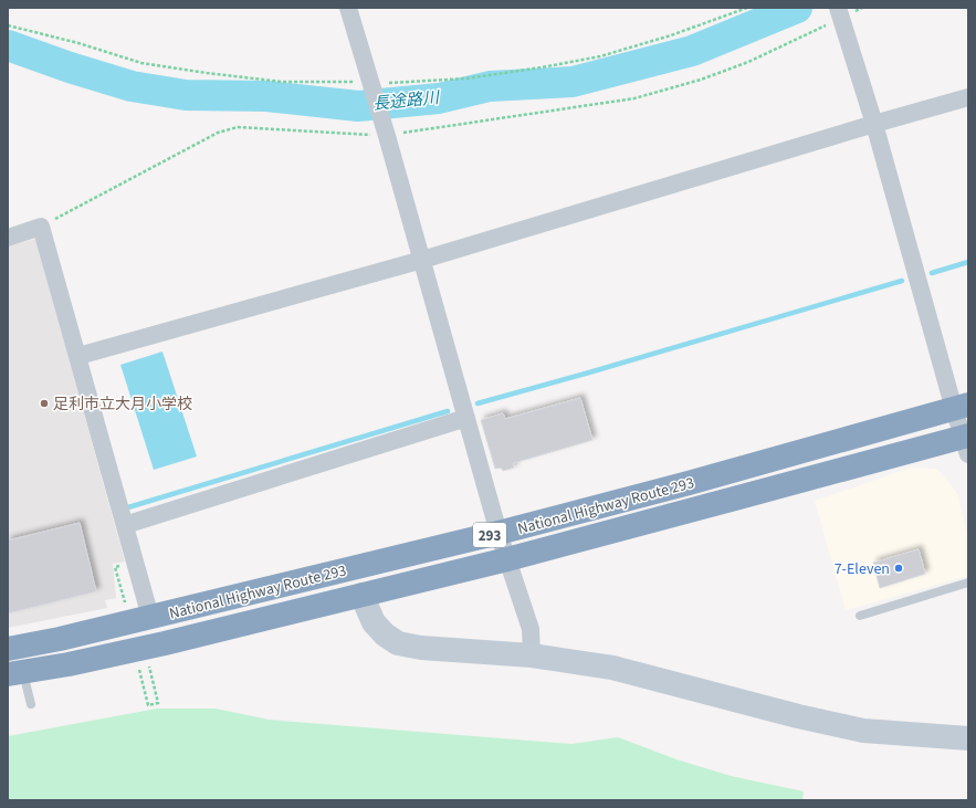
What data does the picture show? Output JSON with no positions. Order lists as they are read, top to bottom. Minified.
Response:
{"streets":{"highway":["National Highway Route 293","293"]},"water":["長途路川"],"places":["足利市立大月小学校","7-Eleven"]}
